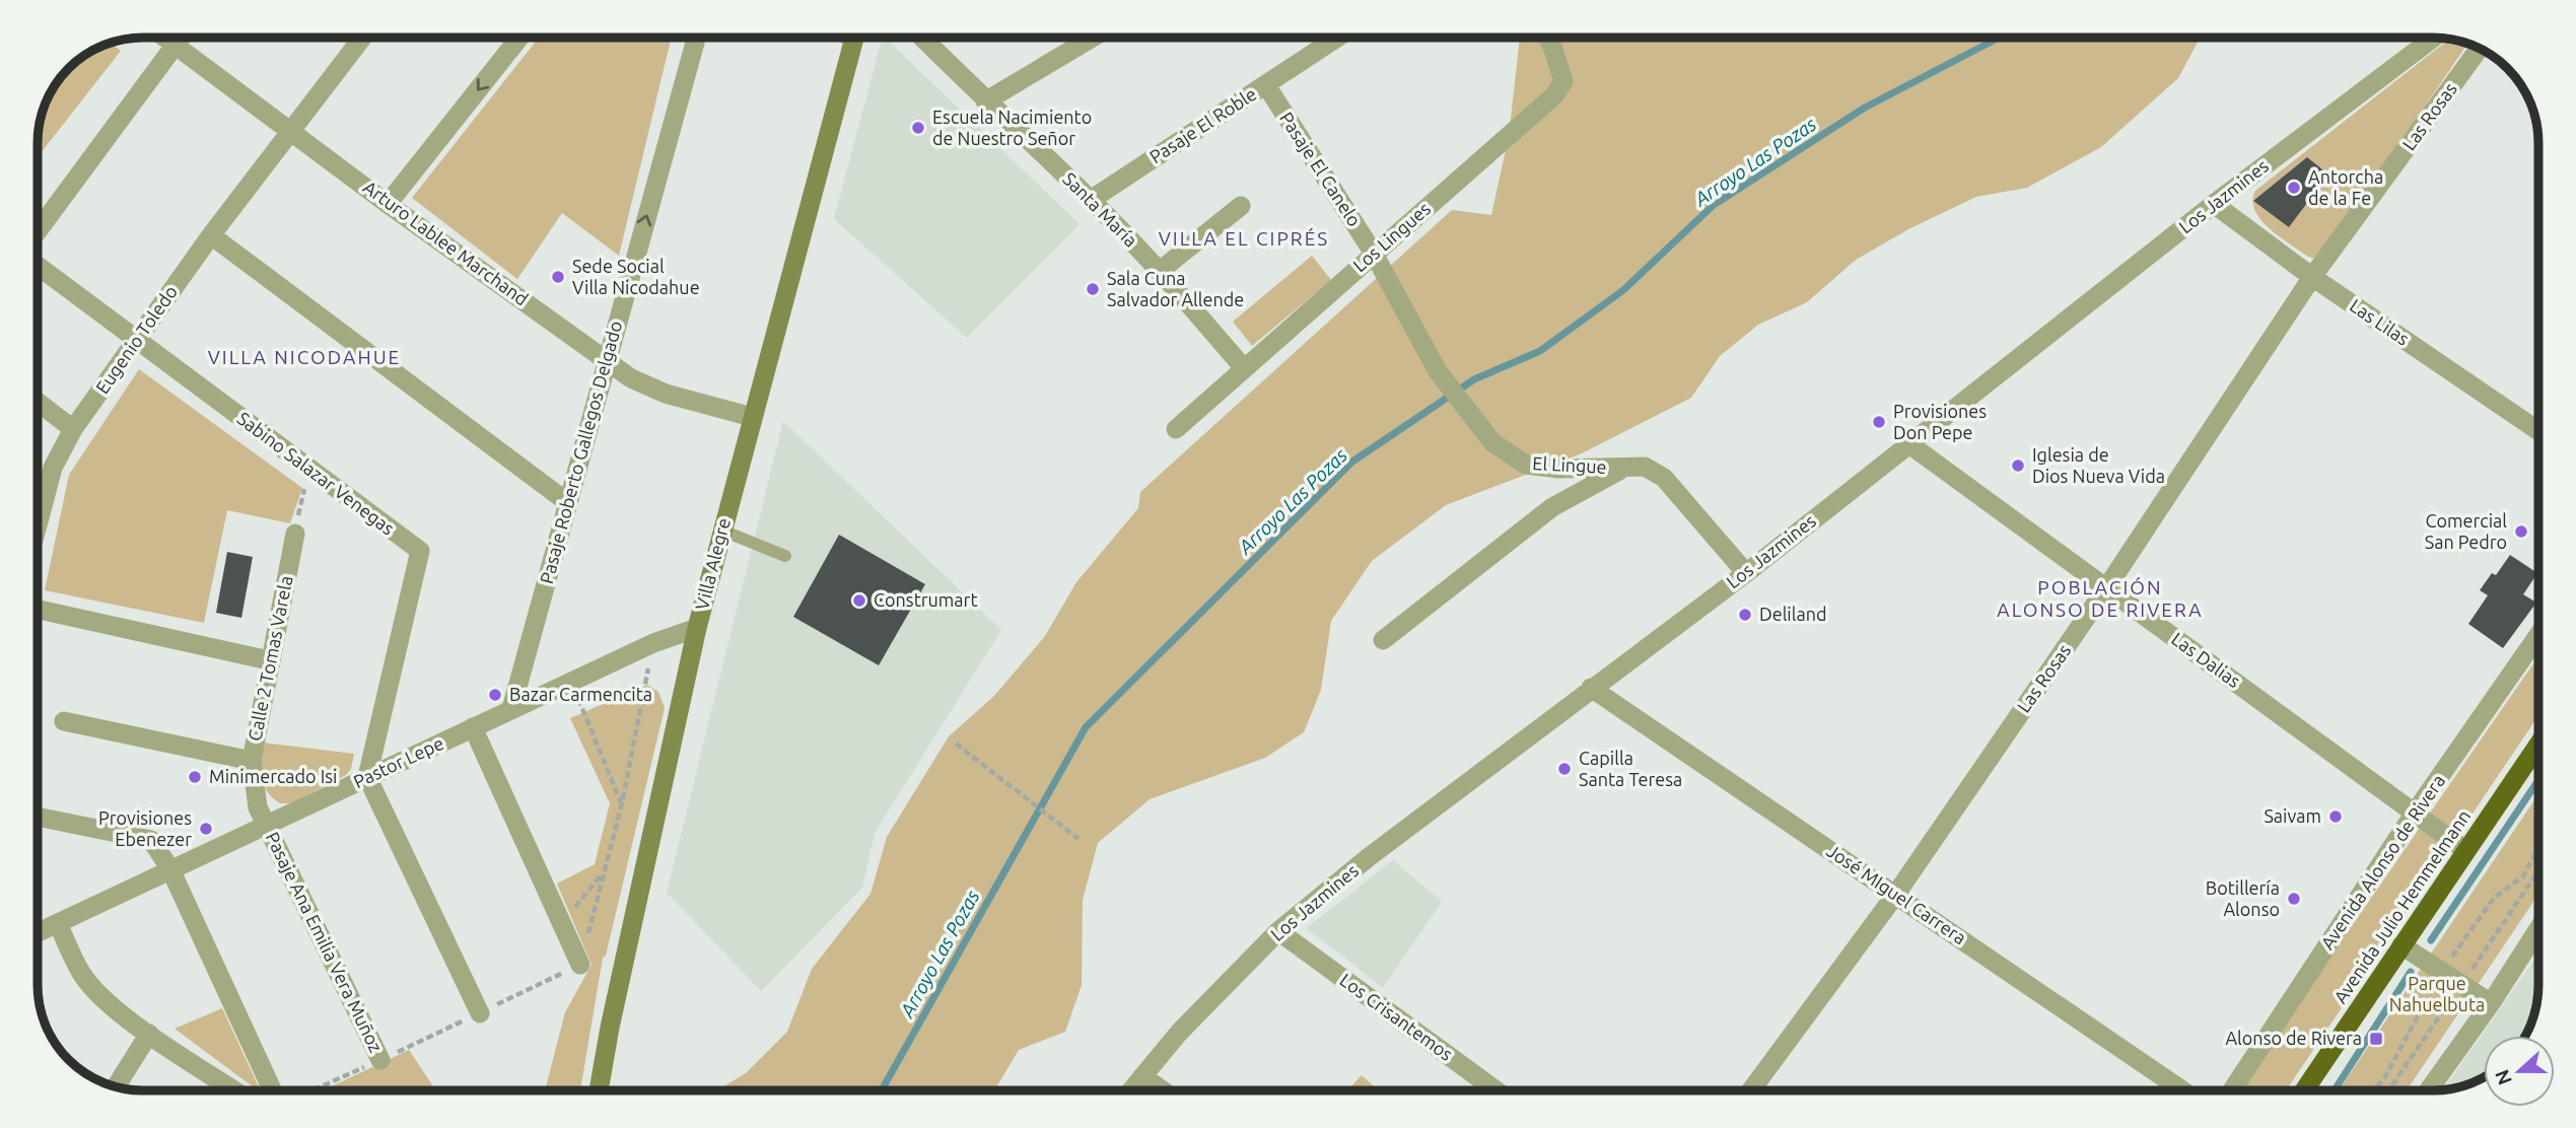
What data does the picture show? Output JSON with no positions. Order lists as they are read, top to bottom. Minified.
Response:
{"streets":{"highway":["Avenida Julio Hemmelmann"],"main road":["Villa Alegre"],"street":["Las Rosas","Pasaje El Roble","Pasaje El Canelo","Los Jazmines","Santa María","Los Lingues","Arturo Lablee Marchand","Las Lilas","Eugenio Toledo","Pasaje Roberto Gallegos Delgado","El Lingue","Sabino Salazar Venegas","Calle 2 Tomas Varela","Las Dalias","Pastor Lepe","Avenida Alonso de Rivera","José MIguel Carrera","Pasaje Ana Emilia Vera Muñoz","Los Crisantemos"]},"crossings":[["Las Rosas","Las Lilas"],["Las Rosas","Las Dalias"],["Las Rosas","José MIguel Carrera"],["Pasaje El Roble","Pasaje El Canelo"],["Pasaje El Roble","Santa María"],["Pasaje El Canelo","Los Lingues"],["Pasaje El Canelo","El Lingue"],["Los Jazmines","Las Lilas"],["Los Jazmines","El Lingue"],["Los Jazmines","Las Dalias"],["Los Jazmines","José MIguel Carrera"],["Los Jazmines","Los Crisantemos"],["Santa María","Los Lingues"],["Los Lingues","El Lingue"],["Arturo Lablee Marchand","Eugenio Toledo"],["Arturo Lablee Marchand","Pasaje Roberto Gallegos Delgado"],["Arturo Lablee Marchand","Villa Alegre"],["Eugenio Toledo","Sabino Salazar Venegas"],["Pasaje Roberto Gallegos Delgado","Pastor Lepe"],["Sabino Salazar Venegas","Pastor Lepe"],["Villa Alegre","Pastor Lepe"],["Calle 2 Tomas Varela","Pastor Lepe"],["Calle 2 Tomas Varela","Pasaje Ana Emilia Vera Muñoz"],["Las Dalias","Avenida Alonso de Rivera"],["Las Dalias","Avenida Julio Hemmelmann"],["Pastor Lepe","Pasaje Ana Emilia Vera Muñoz"]],"one_way":["Pasaje Roberto Gallegos Delgado"],"districts":["VILLA EL CIPRÉS","VILLA NICODAHUE","POBLACIÓN ALONSO DE RIVERA"],"water":["Arroyo Las Pozas"],"parks":["Parque Nahuelbuta"],"places":{"other":["Escuela Nacimiento de Nuestro Señor","Antorcha de la Fe","Sede Social Villa Nicodahue","Sala Cuna Salvador Allende","Provisiones Don Pepe","Iglesia de Dios Nueva Vida","Comercial San Pedro","Construmart","Deliland","Bazar Carmencita","Capilla Santa Teresa","Minimercado Isi","Saivam","Provisiones Ebenezer","Botillería Alonso"],"transit":["Alonso de Rivera"]},"north":"left"}
